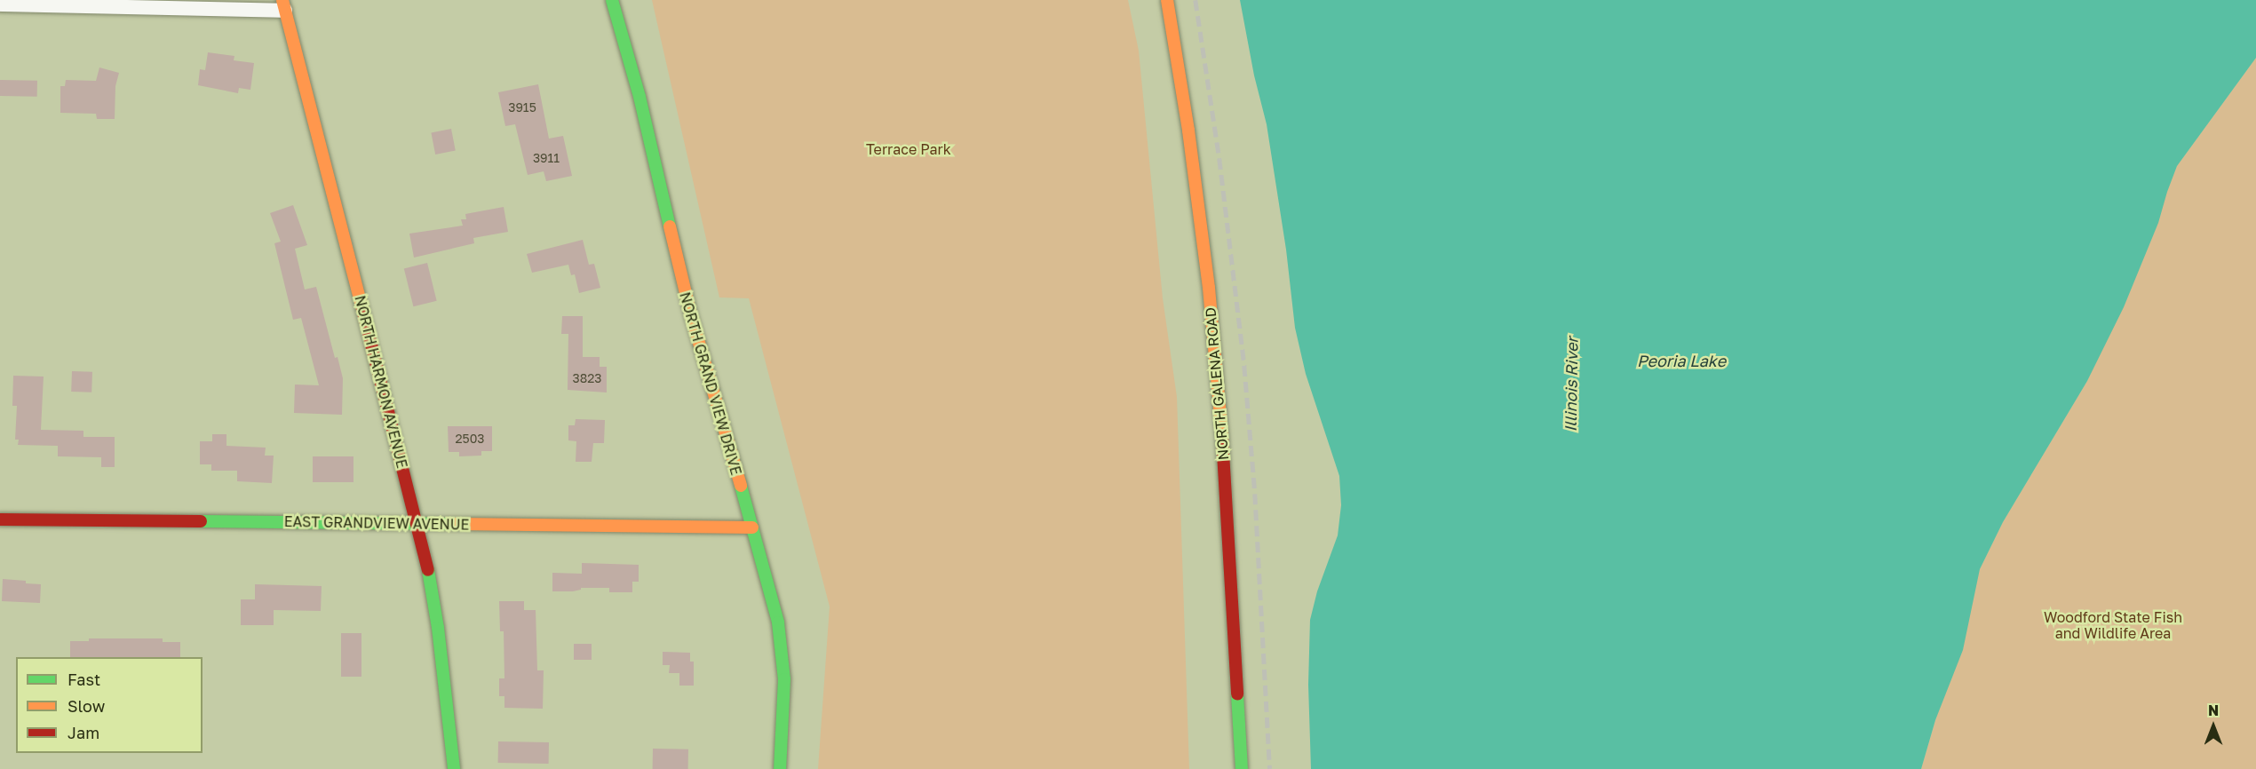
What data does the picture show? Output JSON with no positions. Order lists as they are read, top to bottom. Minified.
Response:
{"streets":{"street":["NORTH HARMON AVENUE","NORTH GRAND VIEW DRIVE","NORTH GALENA ROAD","EAST GRANDVIEW AVENUE"]},"crossings":[["NORTH HARMON AVENUE","EAST GRANDVIEW AVENUE"],["NORTH GRAND VIEW DRIVE","EAST GRANDVIEW AVENUE"]],"water":["Peoria Lake","Illinois River"],"parks":["Terrace Park","Woodford State Fish and Wildlife Area"],"house_numbers":["3915","3911","3823","2503"],"legend":["Fast","Slow","Jam"],"north":"top"}
